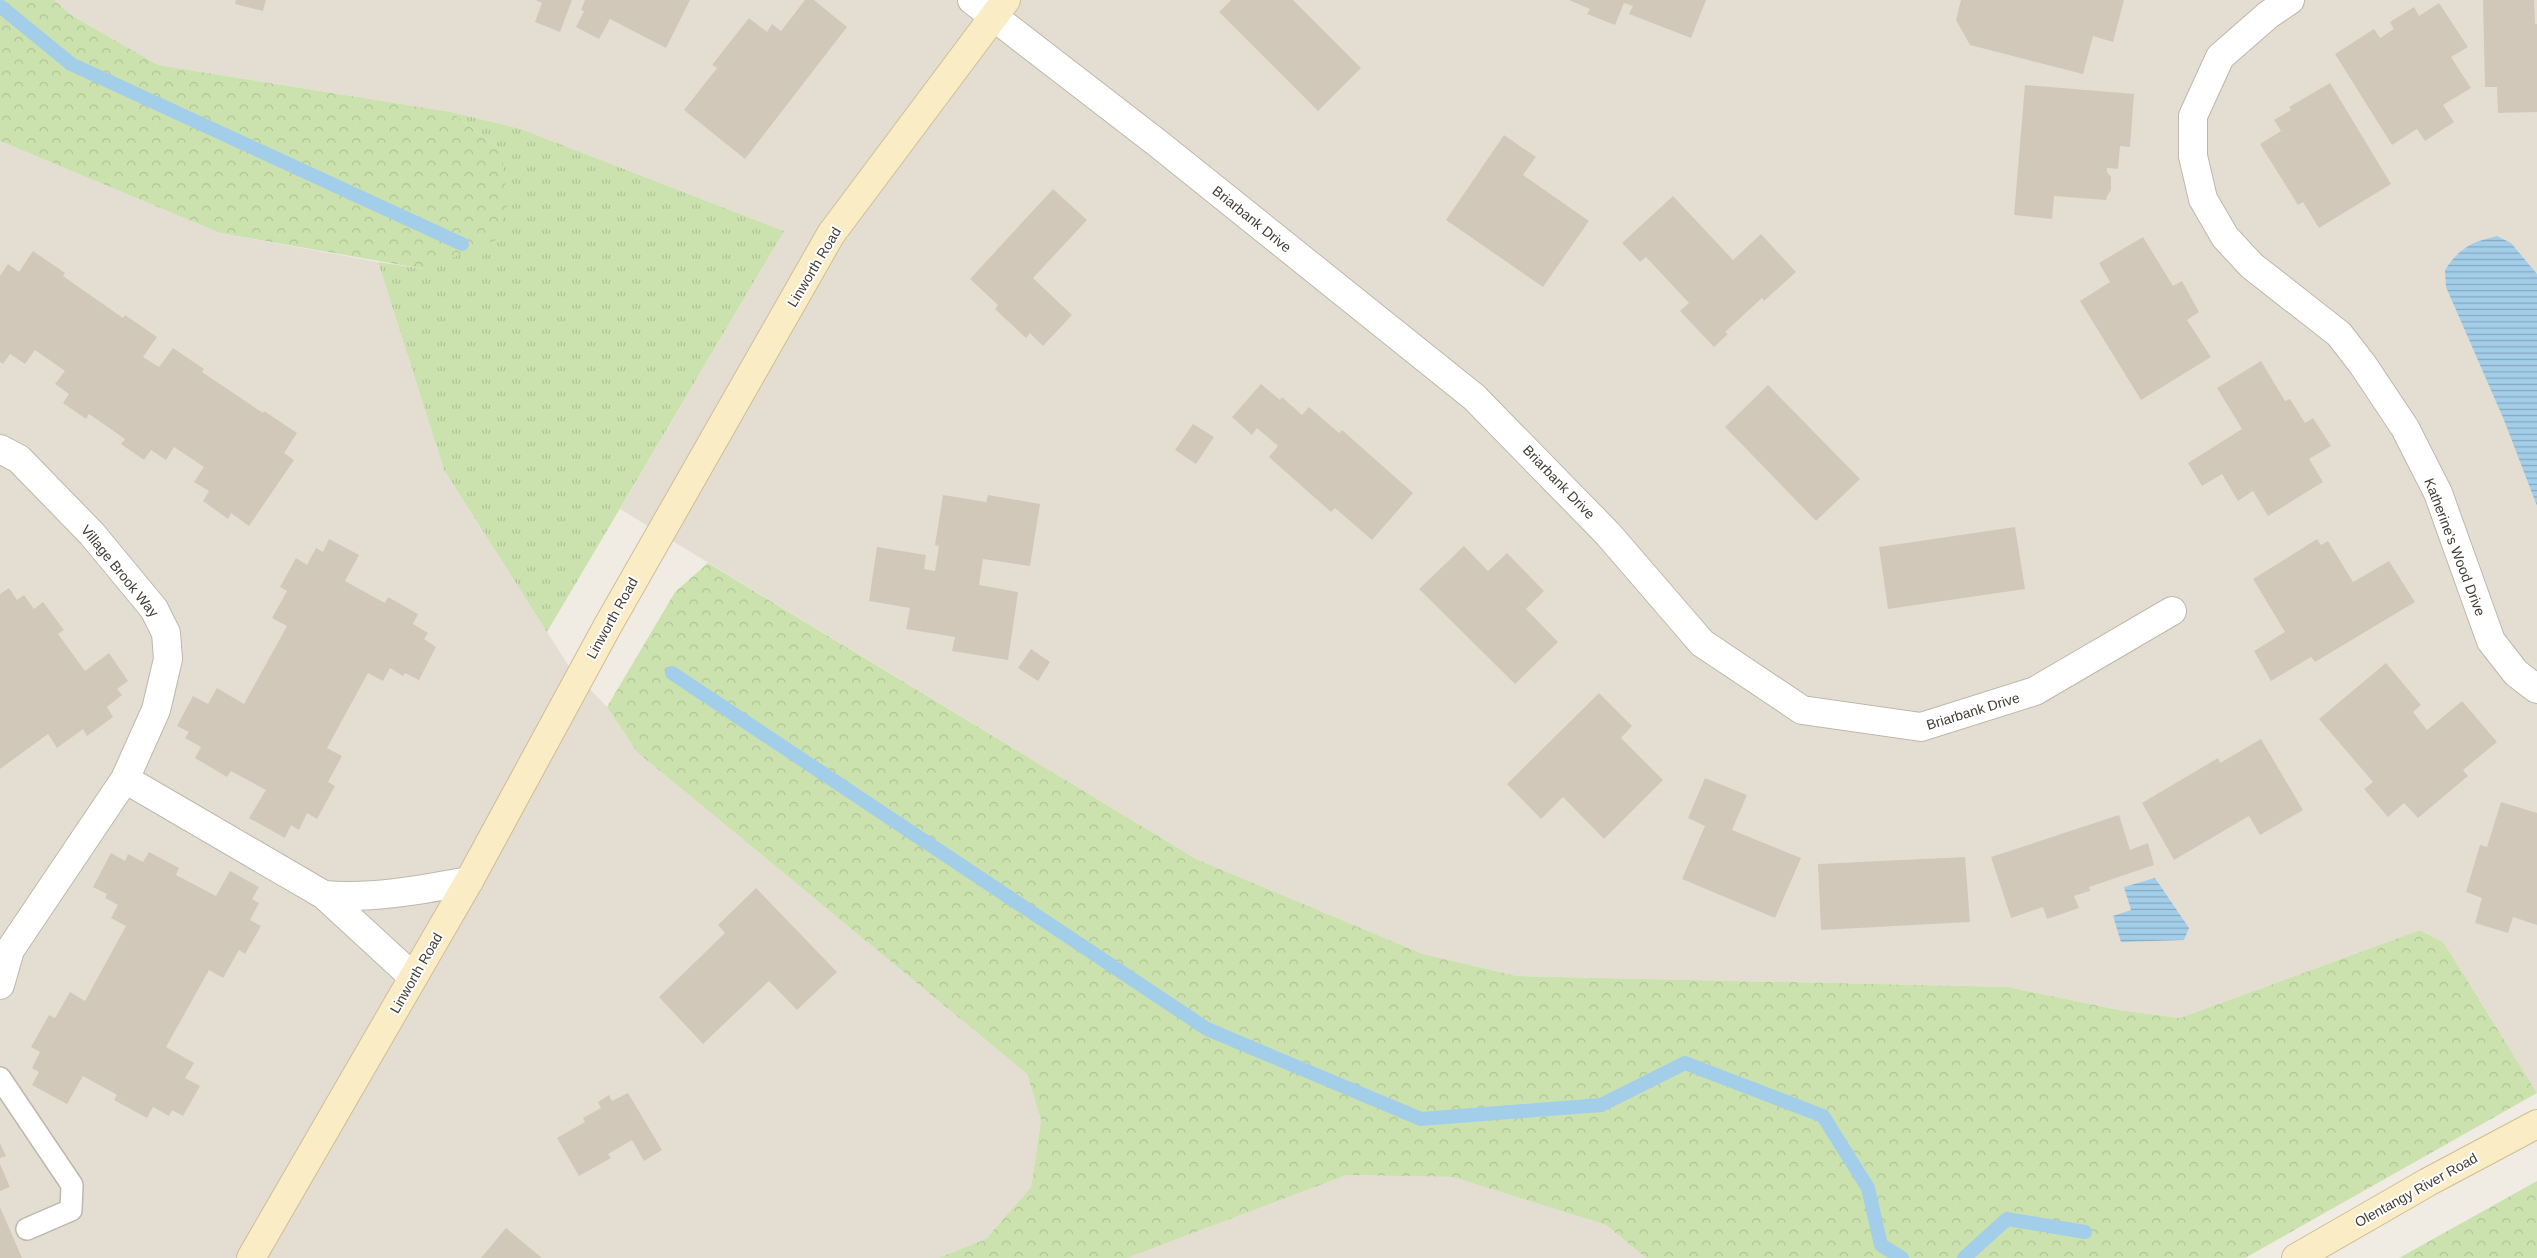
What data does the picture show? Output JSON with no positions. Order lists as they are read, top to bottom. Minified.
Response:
{"streets":{"main road":["Linworth Road","Olentangy River Road"],"street":["Briarbank Drive","Katherine's Wood Drive","Village Brook Way"]},"crossings":[["Briarbank Drive","Linworth Road"]]}
